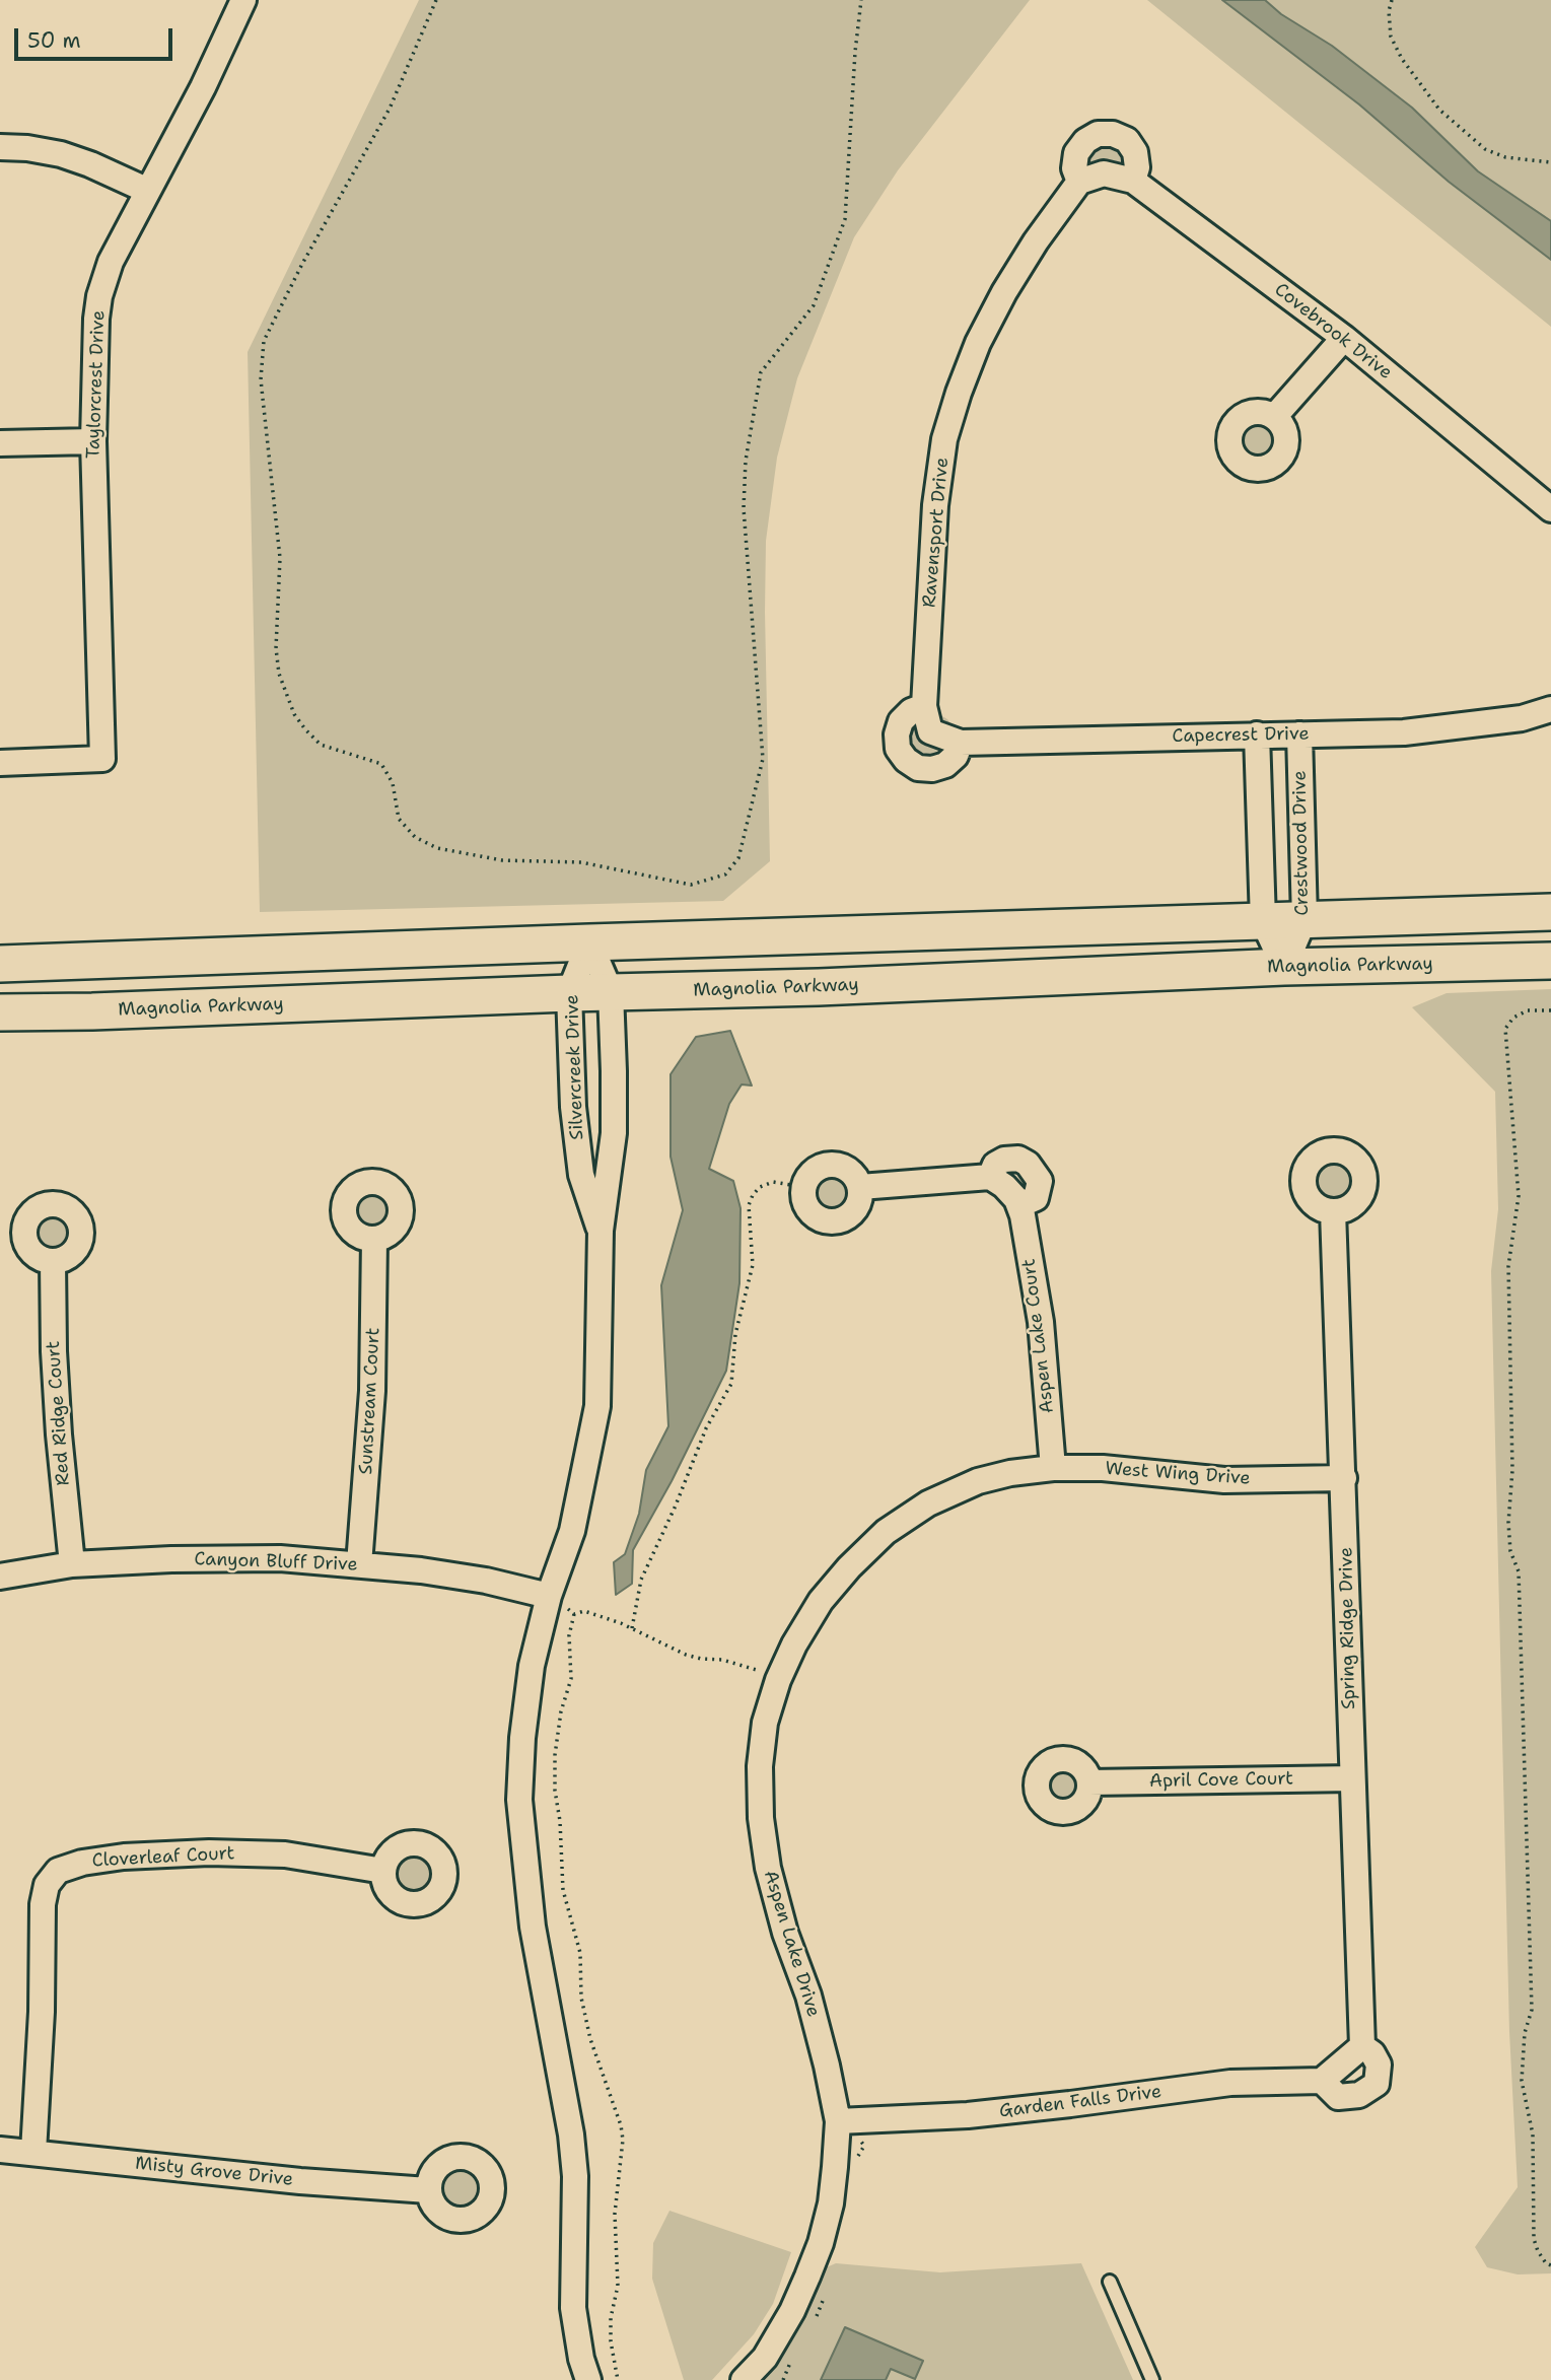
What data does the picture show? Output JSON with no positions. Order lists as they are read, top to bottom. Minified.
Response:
{"streets":{"main road":["Magnolia Parkway"],"street":["Covebrook Drive","Taylorcrest Drive","Ravensport Drive","Capecrest Drive","Crestwood Drive","Silvercreek Drive","Aspen Lake Court","Sunstream Court","Red Ridge Court","West Wing Drive","Canyon Bluff Drive","Spring Ridge Drive","April Cove Court","Cloverleaf Court","Aspen Lake Drive","Garden Falls Drive","Misty Grove Drive"]},"crossings":[["Covebrook Drive","Ravensport Drive"],["Ravensport Drive","Capecrest Drive"],["Capecrest Drive","Crestwood Drive"],["Crestwood Drive","Magnolia Parkway"],["Magnolia Parkway","Silvercreek Drive"],["Silvercreek Drive","Canyon Bluff Drive"],["Aspen Lake Court","West Wing Drive"],["Aspen Lake Court","Aspen Lake Drive"],["Sunstream Court","Canyon Bluff Drive"],["Red Ridge Court","Canyon Bluff Drive"],["West Wing Drive","Spring Ridge Drive"],["West Wing Drive","Aspen Lake Drive"],["Spring Ridge Drive","April Cove Court"],["Spring Ridge Drive","Garden Falls Drive"],["Cloverleaf Court","Misty Grove Drive"],["Aspen Lake Drive","Garden Falls Drive"]],"scale_bar":"50 m"}
